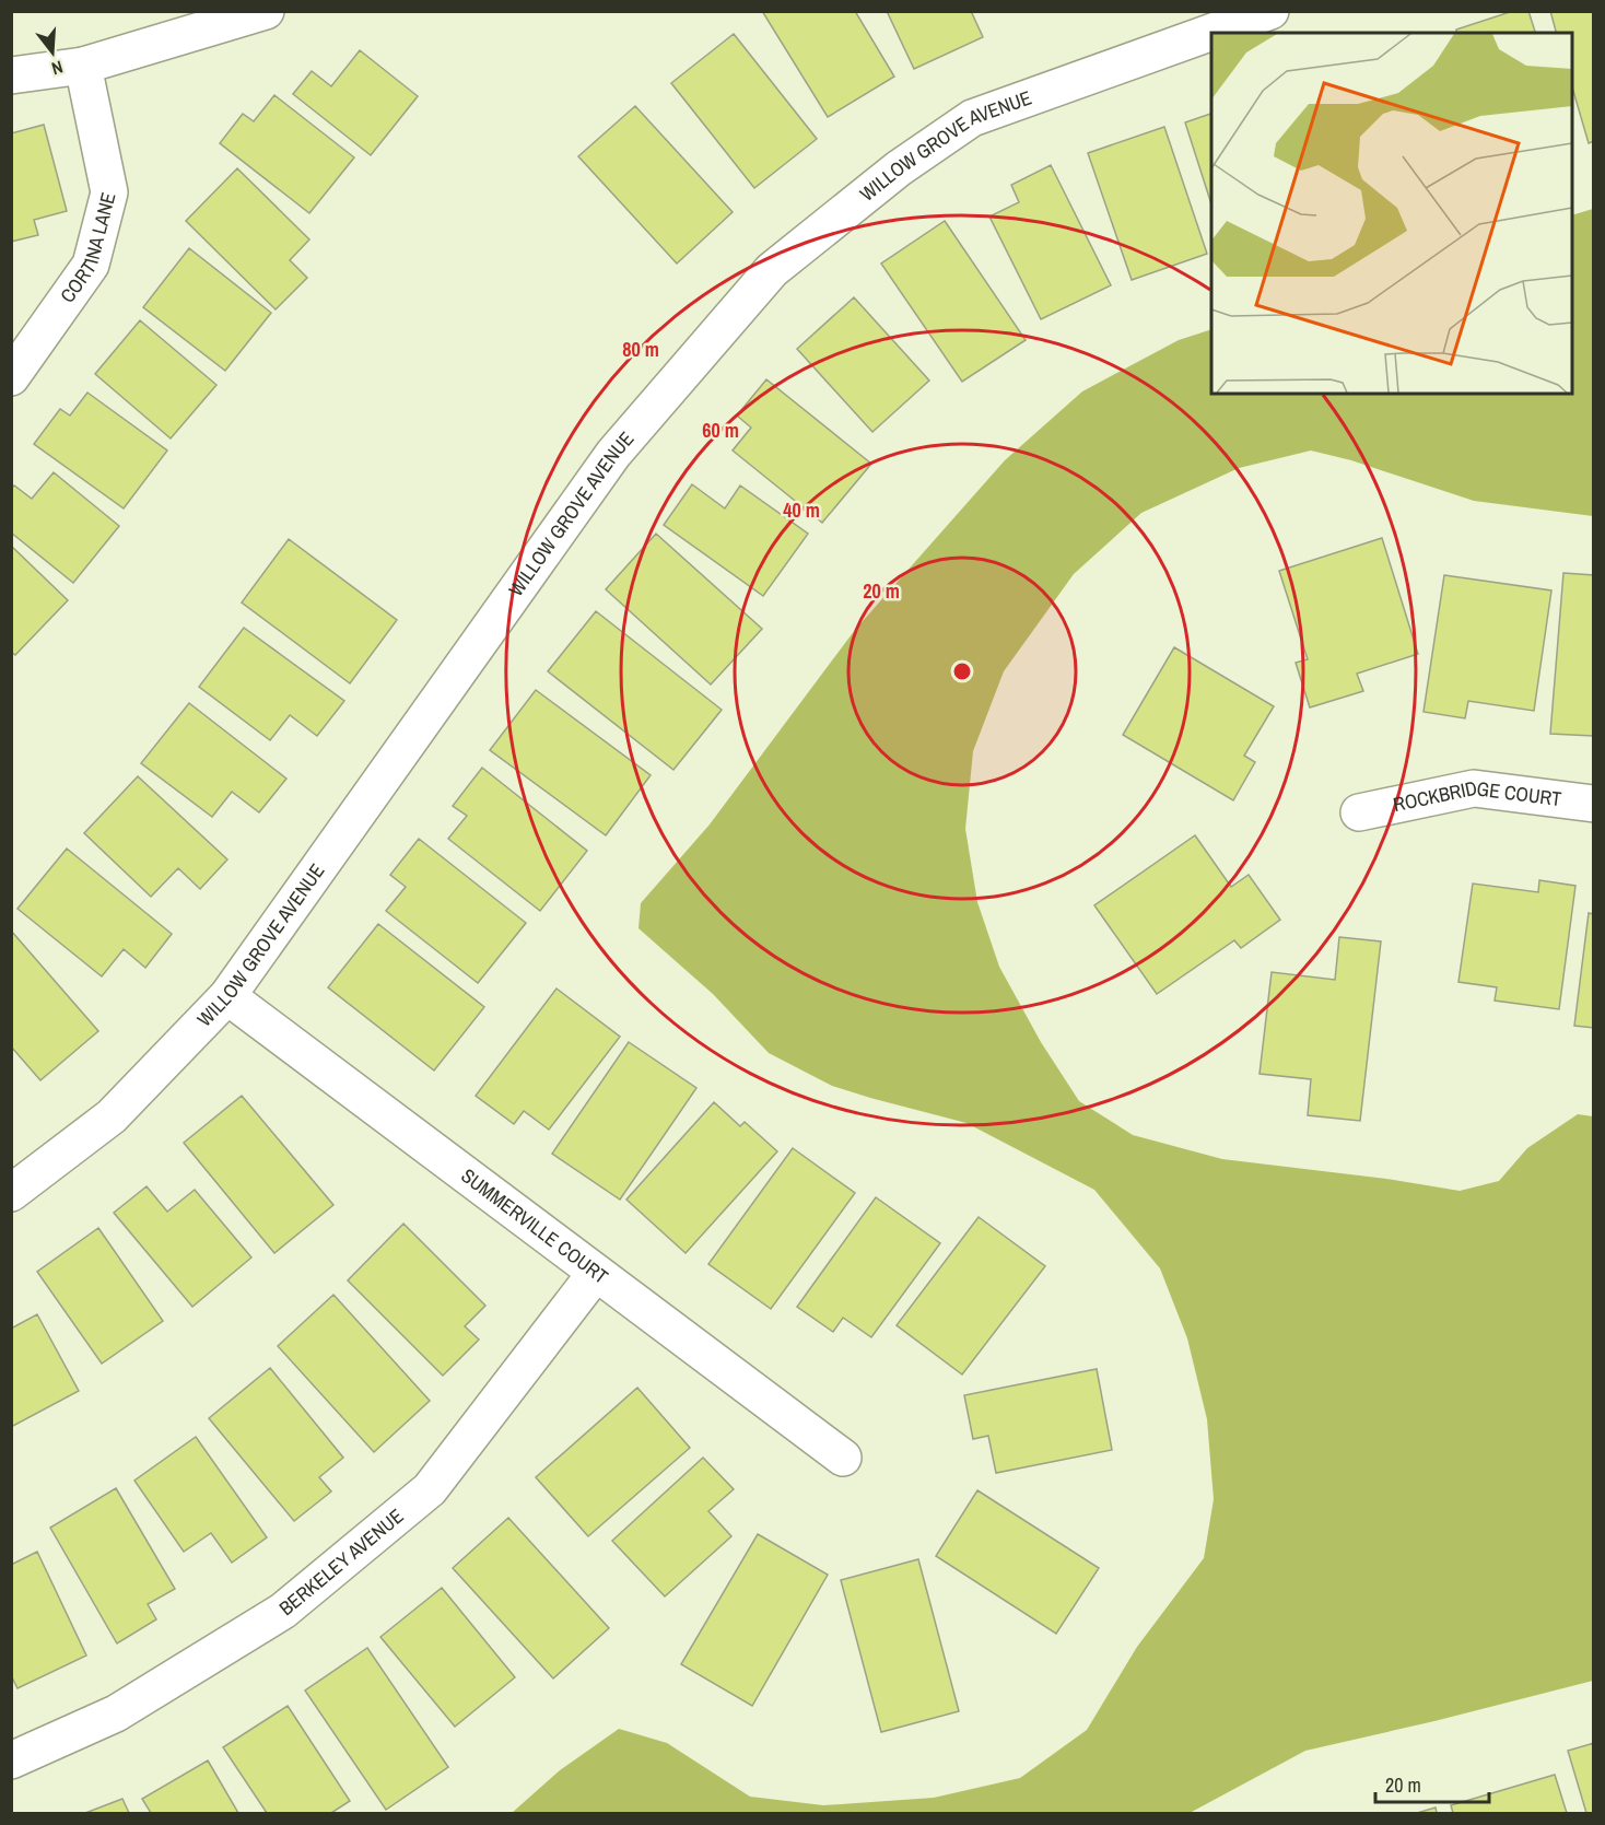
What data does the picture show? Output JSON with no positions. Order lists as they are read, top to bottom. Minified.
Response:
{"streets":{"street":["WILLOW GROVE AVENUE","CORTINA LANE","ROCKBRIDGE COURT","SUMMERVILLE COURT","BERKELEY AVENUE"]},"crossings":[["WILLOW GROVE AVENUE","SUMMERVILLE COURT"],["SUMMERVILLE COURT","BERKELEY AVENUE"]],"scale_bar":"20 m","north":"bottom","rings":["80 m","60 m","40 m","20 m"]}
